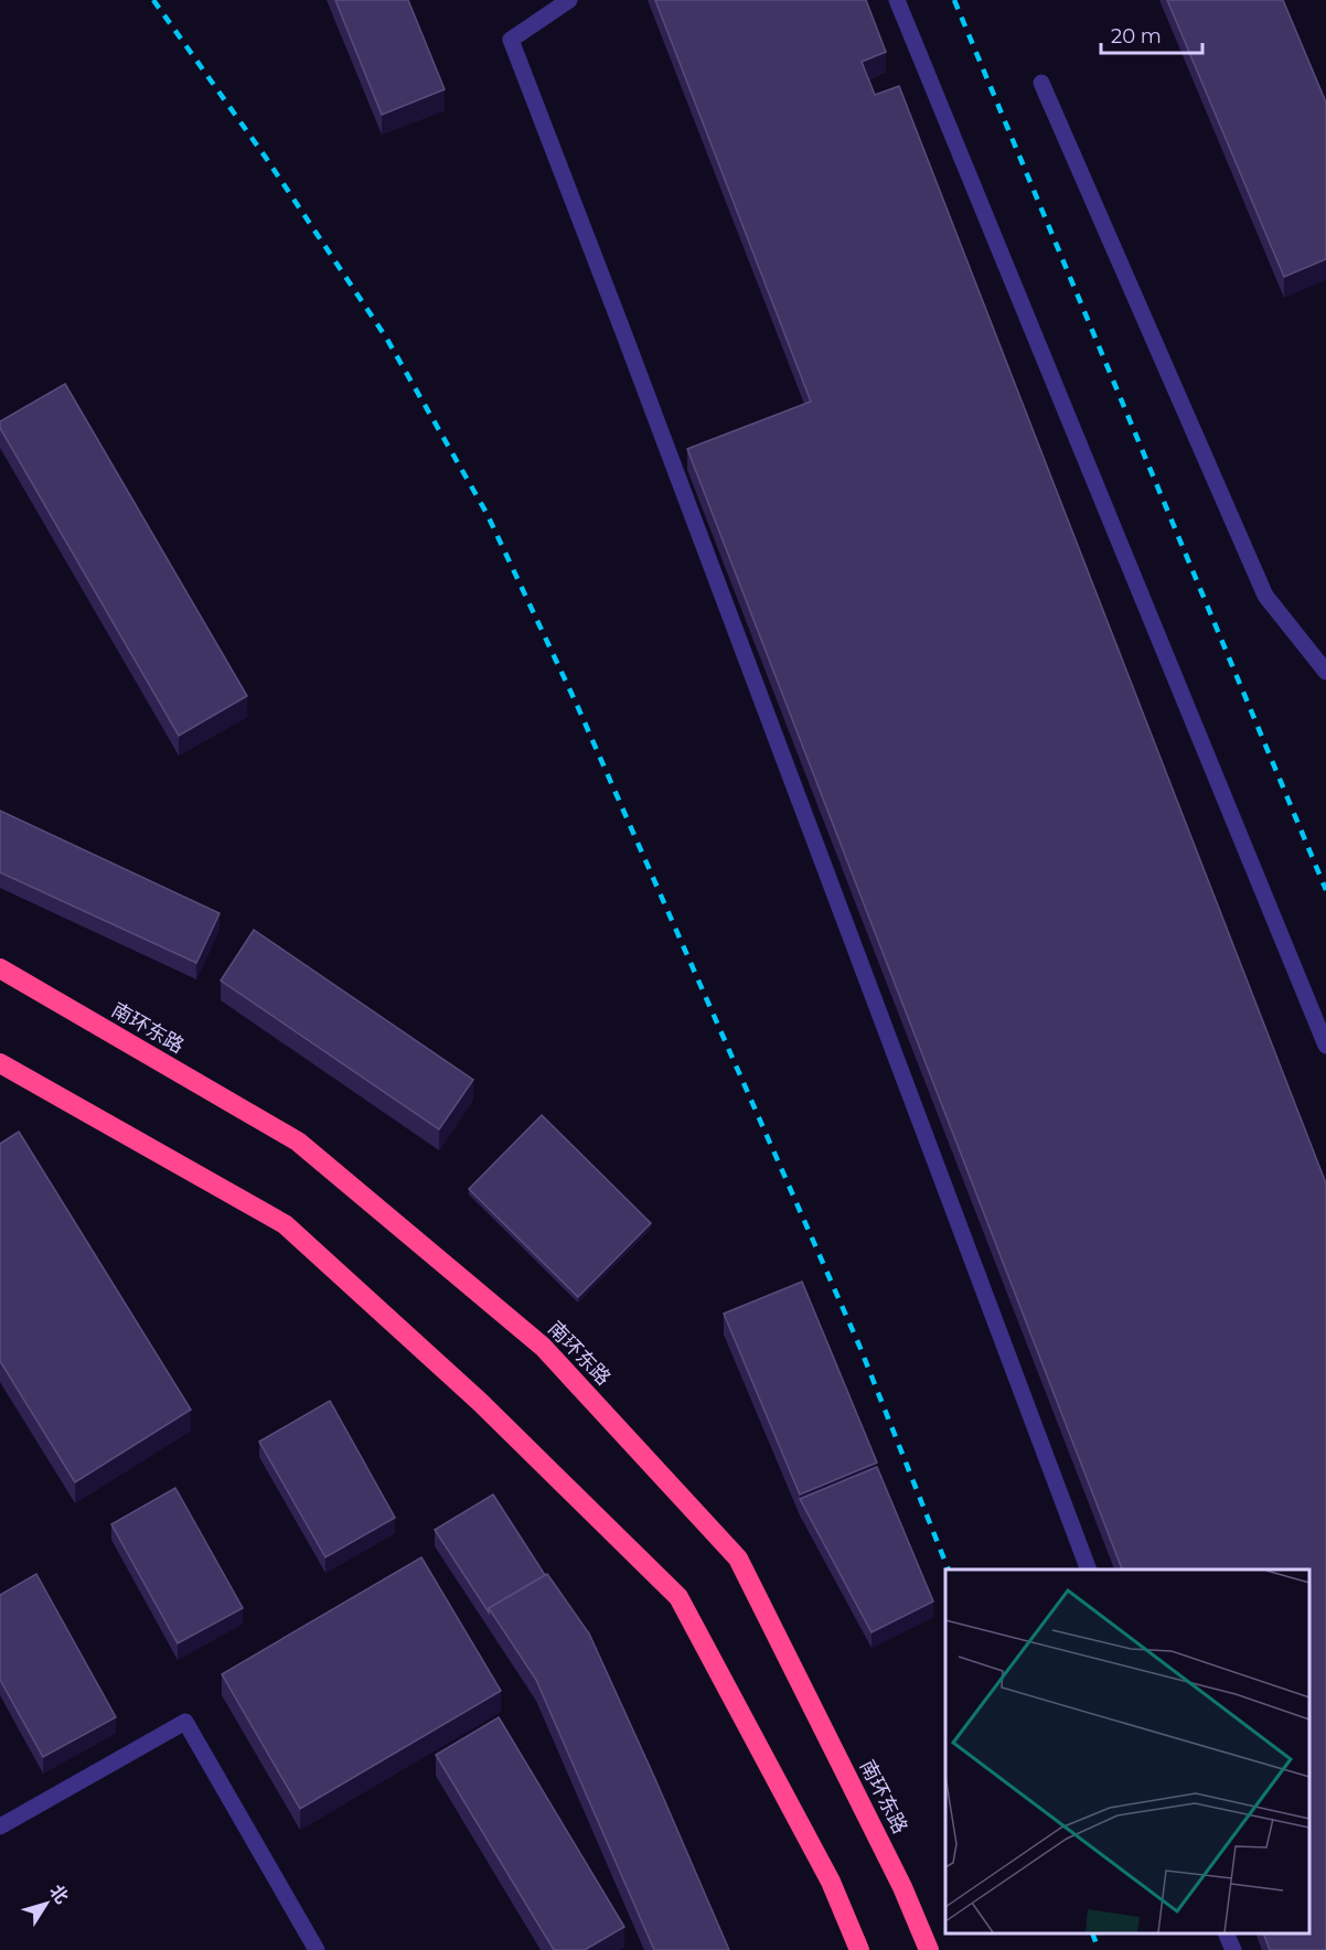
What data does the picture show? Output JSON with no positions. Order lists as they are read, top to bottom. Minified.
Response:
{"streets":{"highway":["南环东路"]},"scale_bar":"20 m","north":"top right"}
